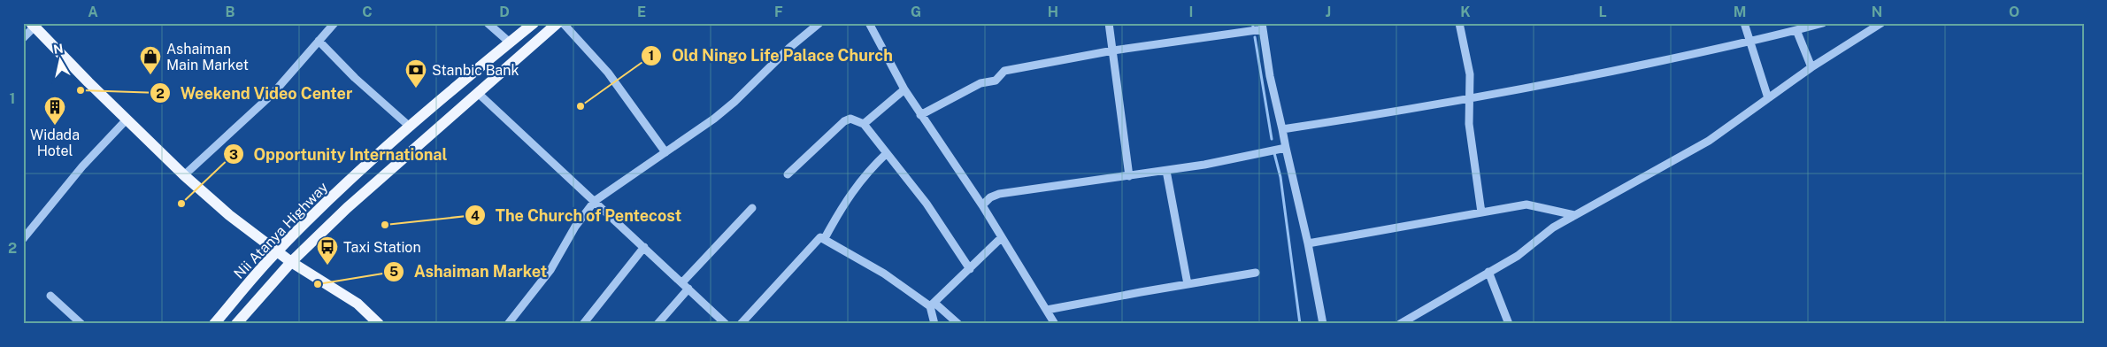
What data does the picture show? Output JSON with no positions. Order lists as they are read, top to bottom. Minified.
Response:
{"streets":{"main road":["Nii Atanya Highway"]},"places":{"shop":["Ashaiman Main Market"],"bank":["Stanbic Bank"],"other":["Weekend Video Center","Old Ningo Life Palace Church","Opportunity International","The Church of Pentecost","Ashaiman Market"],"building":["Widada Hotel"],"bus stop":["Taxi Station"]},"north":"top","grid":{"columns":["A","B","C","D","E","F","G","H","I","J","K","L","M","N","O"],"rows":["1","2"]}}
